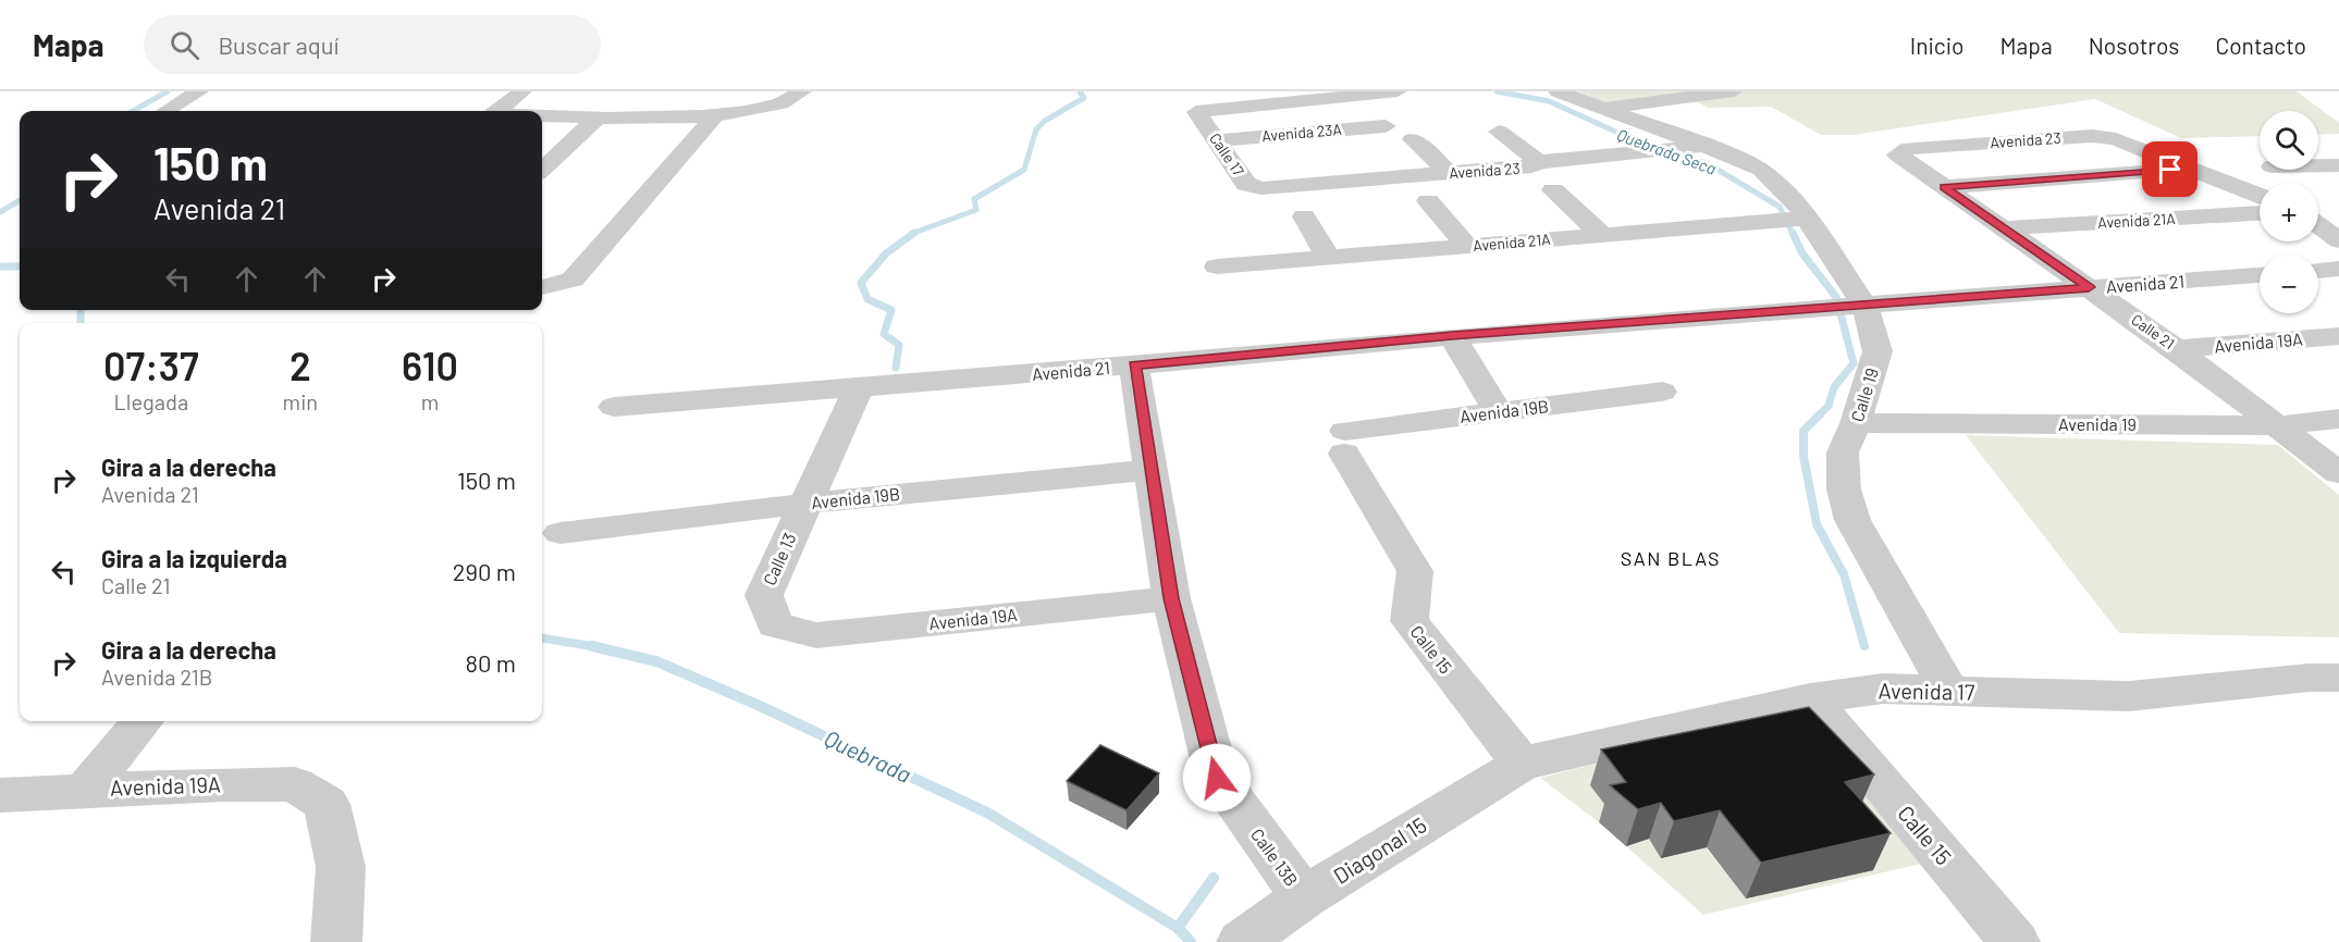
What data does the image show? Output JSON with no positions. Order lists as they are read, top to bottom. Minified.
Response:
{"streets":{"street":["Avenida 23A","Avenida 23","Calle 17","Avenida 21A","Avenida 21","Calle 21","Avenida 19A","Calle 19","Avenida 19B","Avenida 19","Calle 13","Calle 15","Avenida 17","Diagonal 15","Calle 13B"]},"crossings":[["Avenida 23A","Calle 17"],["Avenida 23","Calle 17"],["Avenida 23","Calle 21"],["Avenida 23","Calle 19"],["Avenida 21A","Calle 21"],["Avenida 21A","Calle 19"],["Avenida 21","Calle 21"],["Avenida 21","Calle 19"],["Avenida 21","Calle 13"],["Avenida 21","Calle 13B"],["Calle 21","Avenida 19A"],["Calle 21","Avenida 19"],["Avenida 19A","Calle 13"],["Avenida 19A","Calle 13B"],["Calle 19","Avenida 19"],["Calle 19","Avenida 17"],["Avenida 19B","Calle 13"],["Avenida 19B","Calle 15"],["Avenida 19B","Calle 13B"],["Calle 15","Avenida 17"],["Calle 15","Diagonal 15"],["Avenida 17","Diagonal 15"],["Diagonal 15","Calle 13B"]],"districts":["SAN BLAS"],"water":["Quebrada Seca","Quebrada"],"page":{"header":"Mapa","search":"Buscar aquí","nav":["Inicio","Mapa","Nosotros","Contacto"],"map_buttons":["+","−"],"turn":["150 m","Avenida 21"],"eta":["07:37","Llegada","2","min","610","m"],"list":[{"name":"Gira a la derecha","note":"Avenida 21","value":"150 m"},{"name":"Gira a la izquierda","note":"Calle 21","value":"290 m"},{"name":"Gira a la derecha","note":"Avenida 21B","value":"80 m"}]}}
